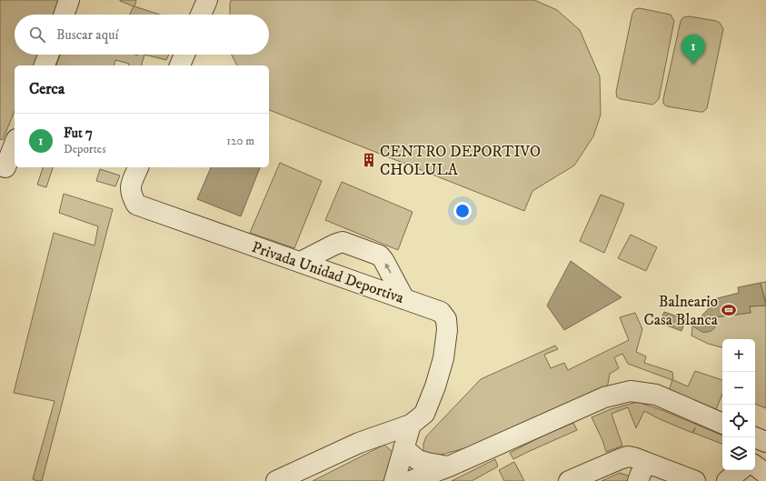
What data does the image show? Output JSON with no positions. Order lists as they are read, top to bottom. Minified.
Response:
{"streets":{"street":["Privada Unidad Deportiva"]},"places":{"building":["CENTRO DEPORTIVO CHOLULA"],"sports":["Balneario Casa Blanca"]},"page":{"search":"Buscar aquí","pins":"1","heading":"Cerca","list":[{"mark":"1","name":"Fut 7","note":"Deportes","value":"120 m"}],"map_buttons":["+","−"]}}
